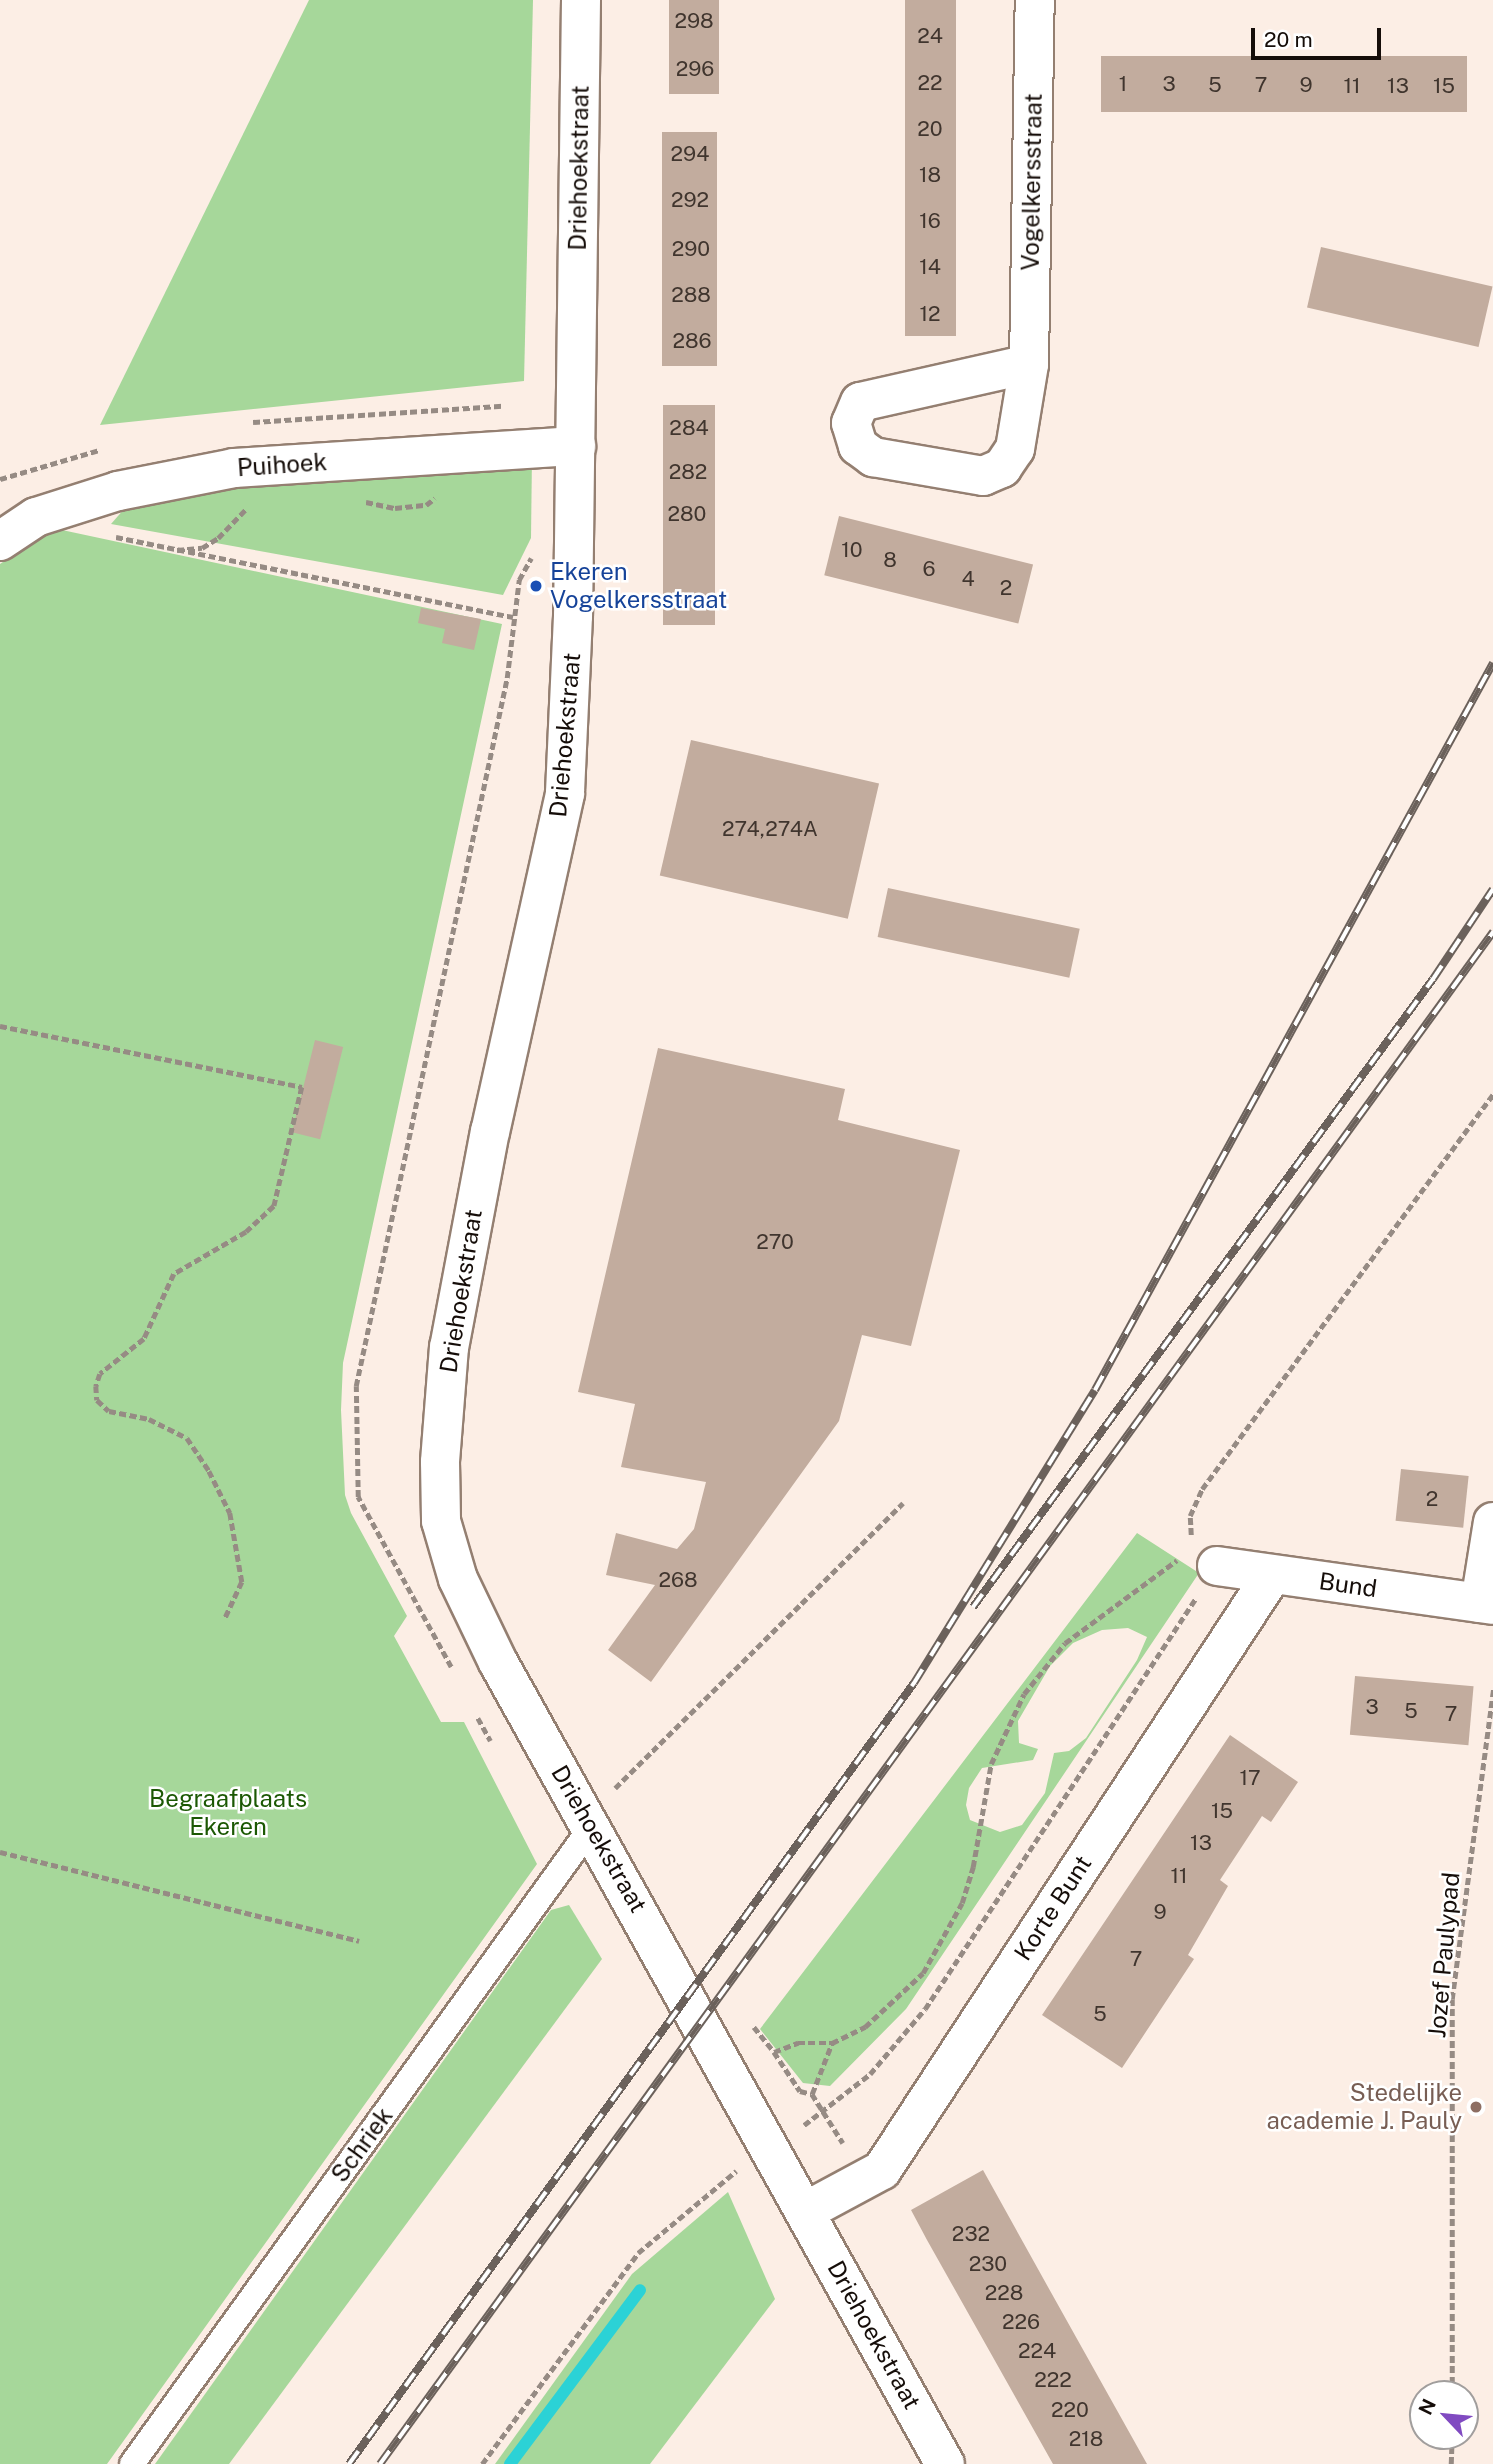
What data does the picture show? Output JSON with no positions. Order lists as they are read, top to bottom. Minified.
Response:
{"streets":{"street":["Driehoekstraat","Vogelkersstraat","Puihoek","Bund","Korte Bunt"],"lane":["Schriek"],"path":["Jozef Paulypad"]},"crossings":[["Driehoekstraat","Puihoek"],["Driehoekstraat","Korte Bunt"],["Driehoekstraat","Schriek"],["Bund","Korte Bunt"]],"parks":["Begraafplaats Ekeren"],"places":["Ekeren Vogelkersstraat","Stedelijke academie J. Pauly"],"house_numbers":["298","24","296","22","1","3","5","7","9","11","13","15","20","294","18","292","16","290","14","288","12","286","284","282","280","10","8","6","4","2","274,274A","270","2","268","3","5","7","17","15","13","11","9","7","5","232","230","228","226","224","222","220","218"],"scale_bar":"20 m","north":"top left"}
